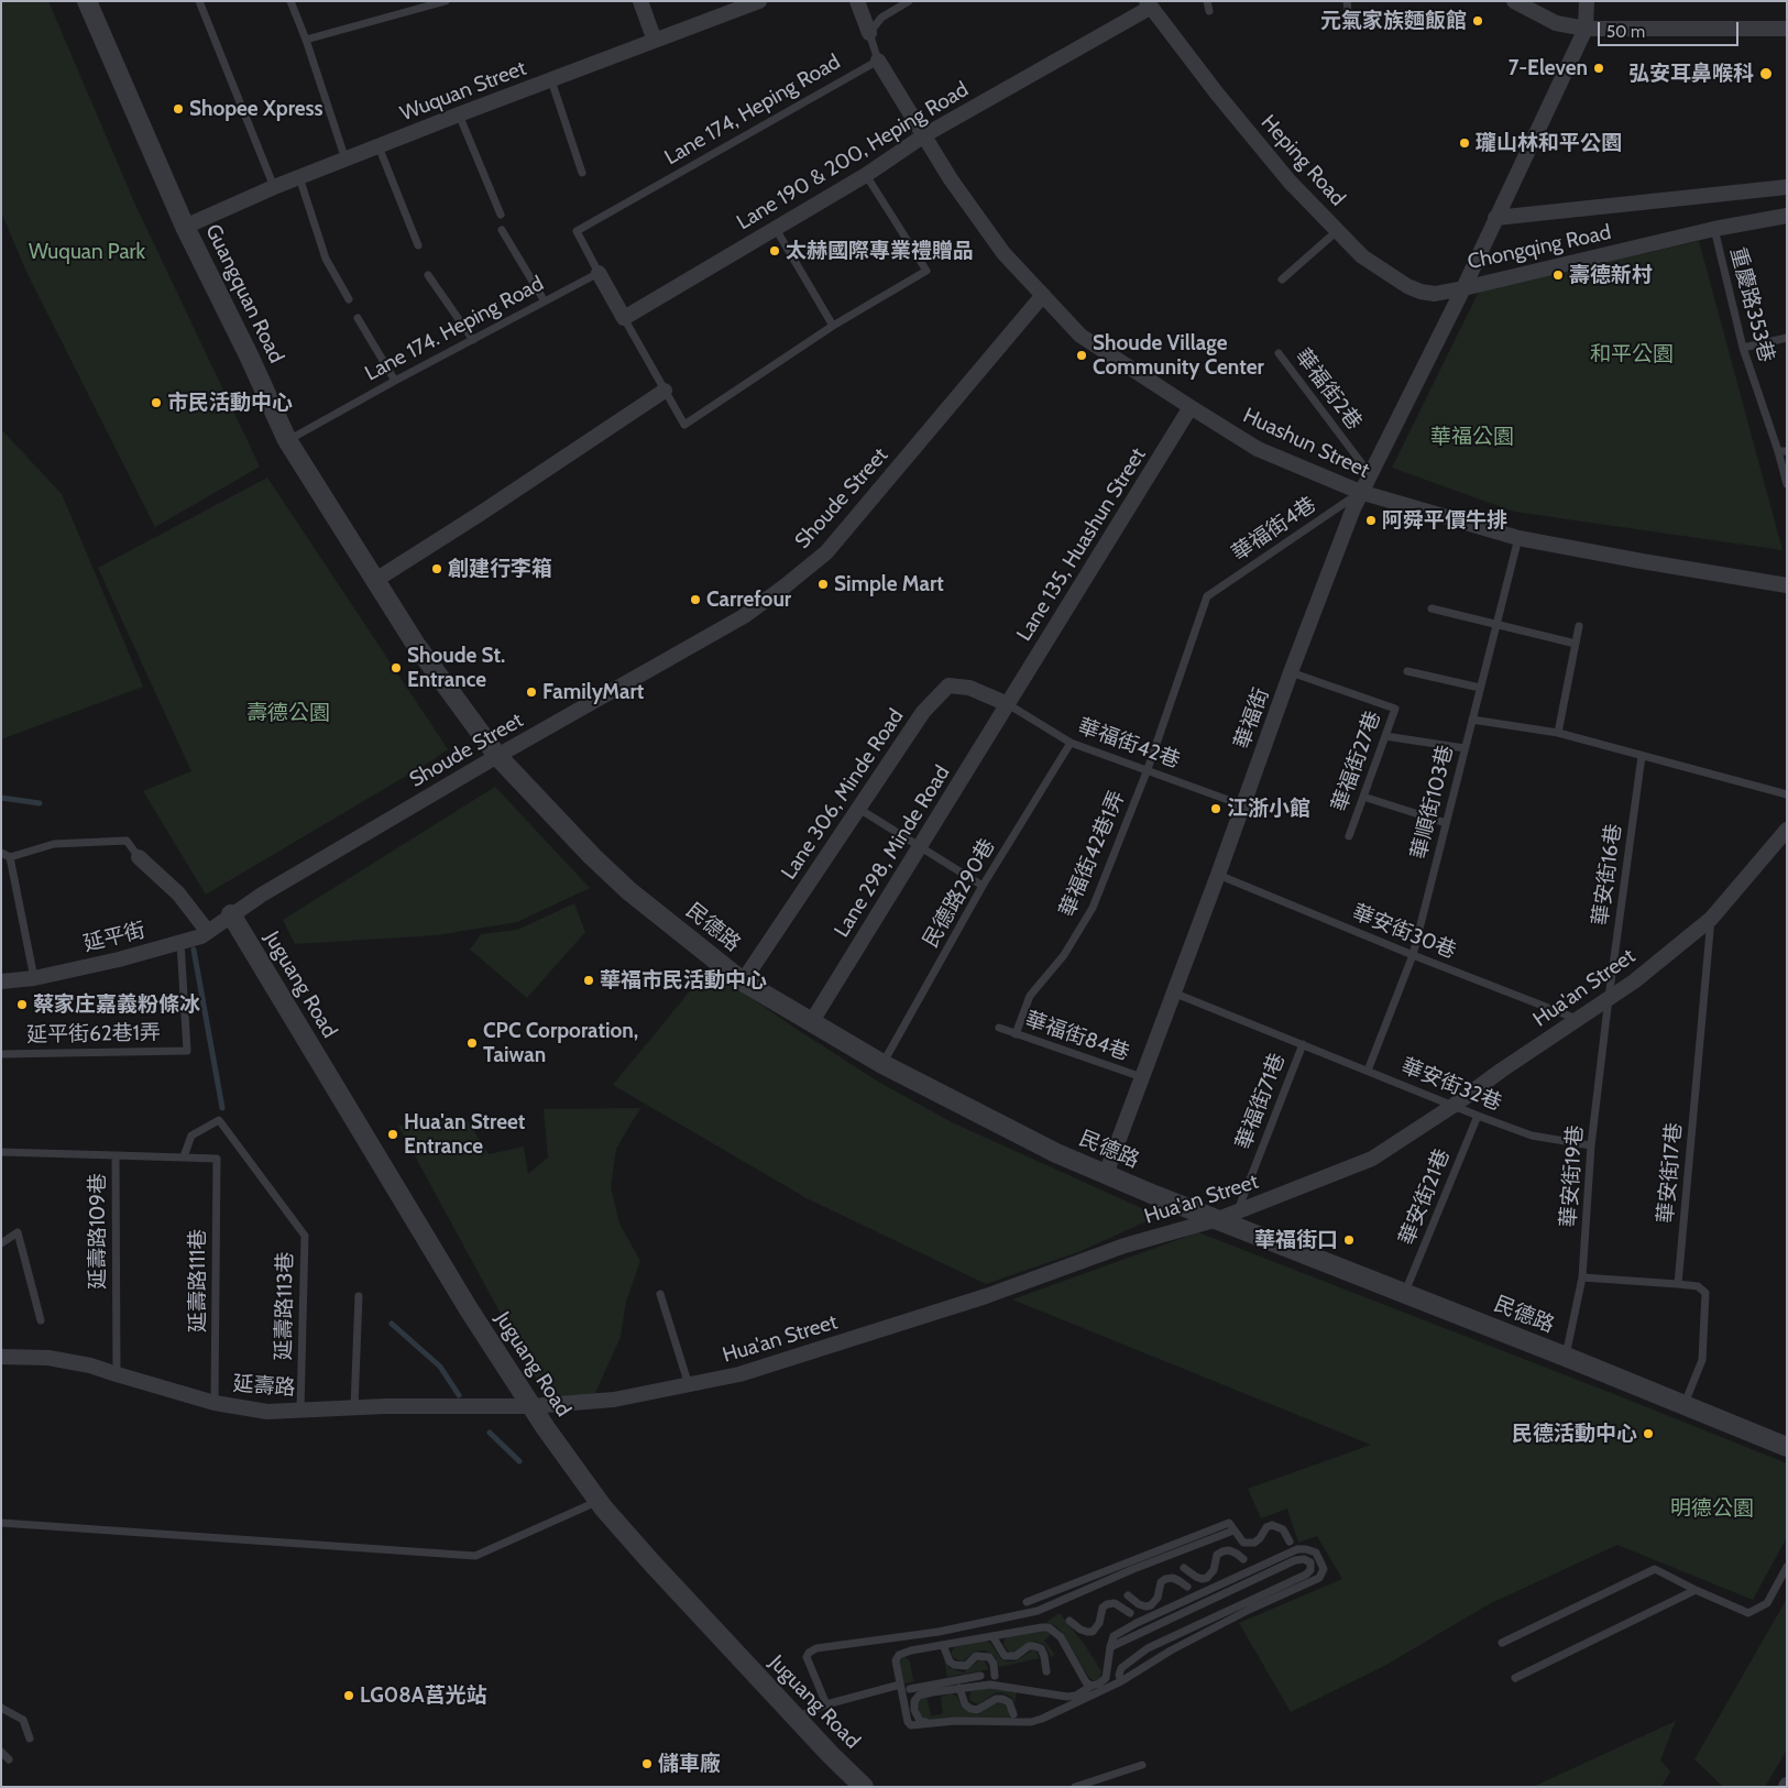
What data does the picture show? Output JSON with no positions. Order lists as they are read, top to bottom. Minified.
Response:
{"streets":{"street":["Wuquan Street","Lane 190 & 200, Heping Road","Heping Road","Chongqing Road","Guangquan Road","Huashun Street","Shoude Street","Lane 135, Huashun Street","華福街","Lane 306, Minde Road","Lane 298, Minde Road","民德路","延平街","Juguang Road","Hua'an Street","延壽路"],"lane":["重慶路353巷","Lane 174. Heping Road","華福街2巷","華福街4巷","華福街42巷","華福街27巷","華順街103巷","華福街42巷1弄","華安街16巷","民德路290巷","華安街30巷","延平街62巷1弄","華福街84巷","華安街32巷","華福街71巷","華安街17巷","華安街19巷","華安街21巷","延壽路109巷","延壽路111巷","延壽路113巷"]},"crossings":[["Wuquan Street","Guangquan Road"],["Lane 190 & 200, Heping Road","Heping Road"],["Lane 190 & 200, Heping Road","Huashun Street"],["Heping Road","Chongqing Road"],["Heping Road","華福街"],["Chongqing Road","重慶路353巷"],["Chongqing Road","華福街"],["Guangquan Road","Lane 174. Heping Road"],["Guangquan Road","Shoude Street"],["Guangquan Road","民德路"],["華福街2巷","華福街"],["Huashun Street","Shoude Street"],["Huashun Street","華福街4巷"],["Huashun Street","Lane 135, Huashun Street"],["Huashun Street","華福街"],["Huashun Street","華順街103巷"],["Shoude Street","民德路"],["Shoude Street","延平街"],["Shoude Street","Juguang Road"],["華福街4巷","華福街"],["華福街4巷","華福街42巷1弄"],["Lane 135, Huashun Street","華福街42巷"],["Lane 135, Huashun Street","Lane 306, Minde Road"],["Lane 135, Huashun Street","Lane 298, Minde Road"],["華福街","華福街42巷"],["華福街","華福街27巷"],["華福街","民德路"],["華福街","華安街30巷"],["華福街","華福街84巷"],["華福街","華福街71巷"],["華福街42巷","Lane 306, Minde Road"],["華福街42巷","Lane 298, Minde Road"],["華福街42巷","華福街42巷1弄"],["華福街42巷","民德路290巷"],["Lane 306, Minde Road","Lane 298, Minde Road"],["Lane 306, Minde Road","民德路"],["華順街103巷","華安街30巷"],["華順街103巷","華安街32巷"],["Lane 298, Minde Road","民德路"],["華福街42巷1弄","華福街84巷"],["華安街16巷","Hua'an Street"],["華安街16巷","華安街19巷"],["民德路290巷","民德路"],["民德路","Hua'an Street"],["民德路","華安街19巷"],["民德路","華安街21巷"],["華安街30巷","Hua'an Street"],["延平街","Juguang Road"],["延平街","延平街62巷1弄"],["Juguang Road","Hua'an Street"],["Juguang Road","延壽路"],["Hua'an Street","華安街32巷"],["Hua'an Street","華福街71巷"],["Hua'an Street","華安街17巷"],["Hua'an Street","華安街19巷"],["Hua'an Street","延壽路"],["華安街32巷","華福街71巷"],["華安街32巷","華安街19巷"],["華安街32巷","華安街21巷"],["延壽路109巷","延壽路111巷"],["延壽路109巷","延壽路113巷"],["延壽路109巷","延壽路"],["延壽路111巷","延壽路"],["延壽路113巷","延壽路"]],"parks":["Wuquan Park","和平公園","華福公園","壽德公園","明德公園"],"places":["元氣家族麵飯館","7-Eleven","弘安耳鼻喉科","Shopee Xpress","瓏山林和平公園","太赫國際專業禮贈品","壽德新村","Shoude Village Community Center","市民活動中心","阿舜平價牛排","創建行李箱","Simple Mart","Carrefour","Shoude St. Entrance","FamilyMart","江浙小館","華福市民活動中心","蔡家庄嘉義粉條冰","CPC Corporation, Taiwan","Hua'an Street Entrance","華福街口","民德活動中心","LG08A莒光站","儲車廠"],"scale_bar":"50 m"}
